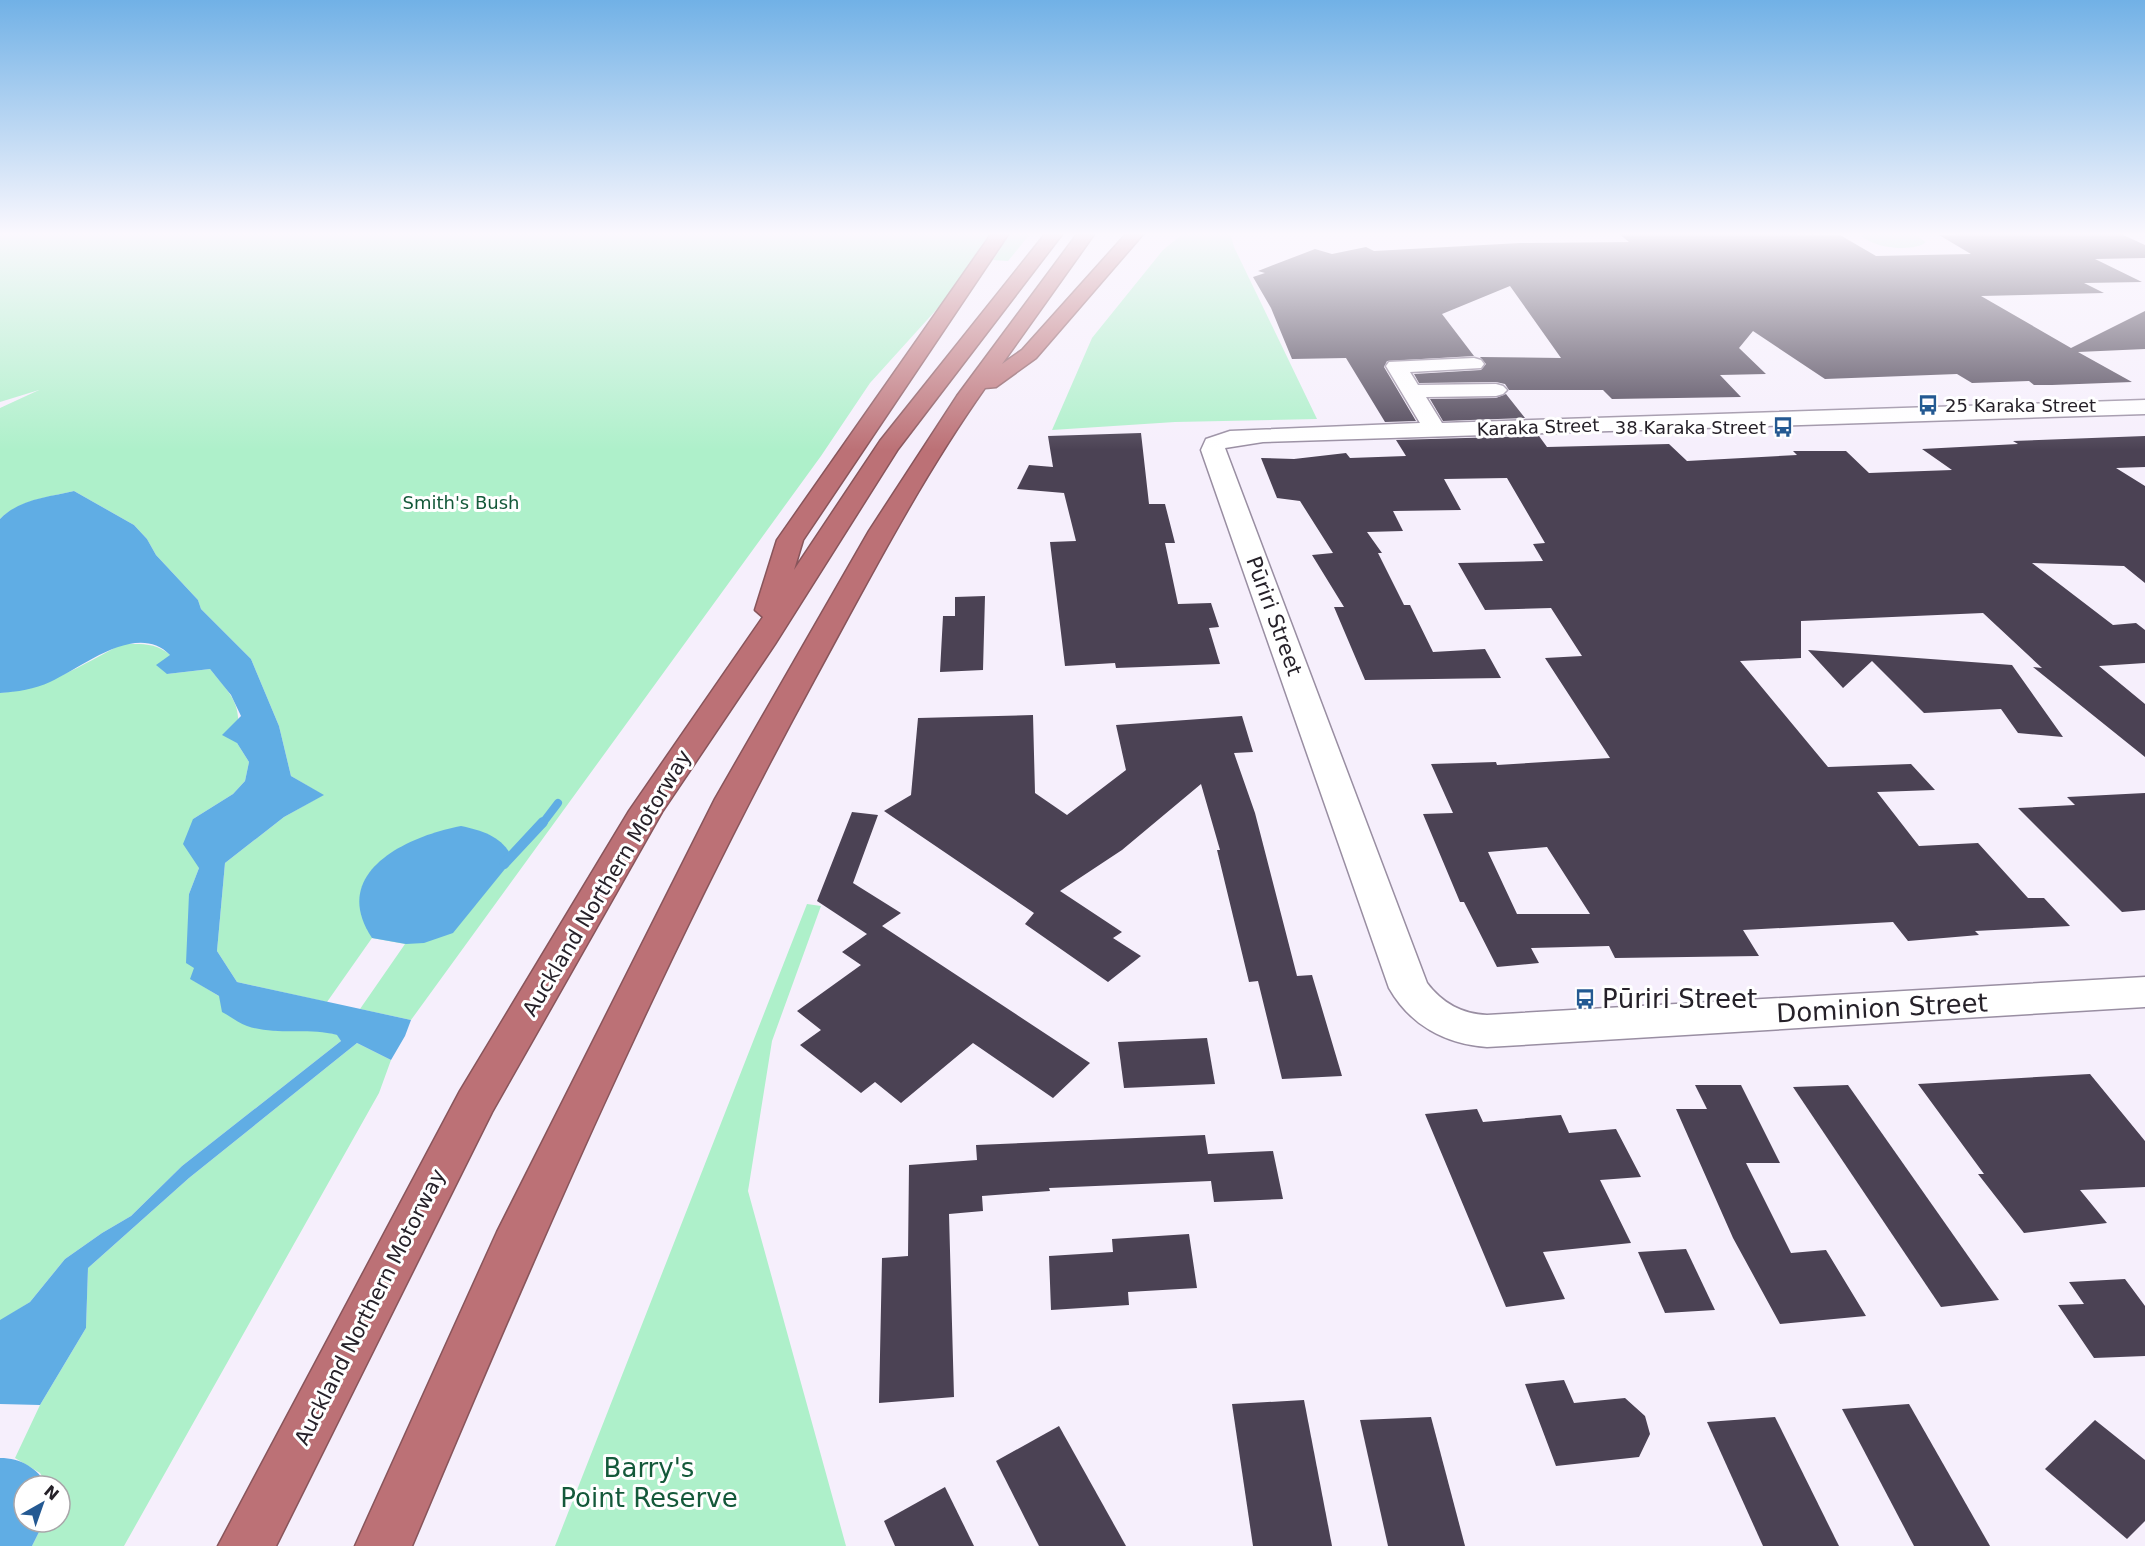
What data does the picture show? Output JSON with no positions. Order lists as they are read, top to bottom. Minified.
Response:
{"streets":{"highway":["Auckland Northern Motorway"],"street":["Karaka Street","Pūriri Street","Dominion Street"]},"crossings":[["Karaka Street","Pūriri Street"],["Pūriri Street","Dominion Street"]],"parks":["Smith's Bush","Barry's Point Reserve"],"places":{"bus stop":["25 Karaka Street","38 Karaka Street","Pūriri Street"]},"north":"top right"}
